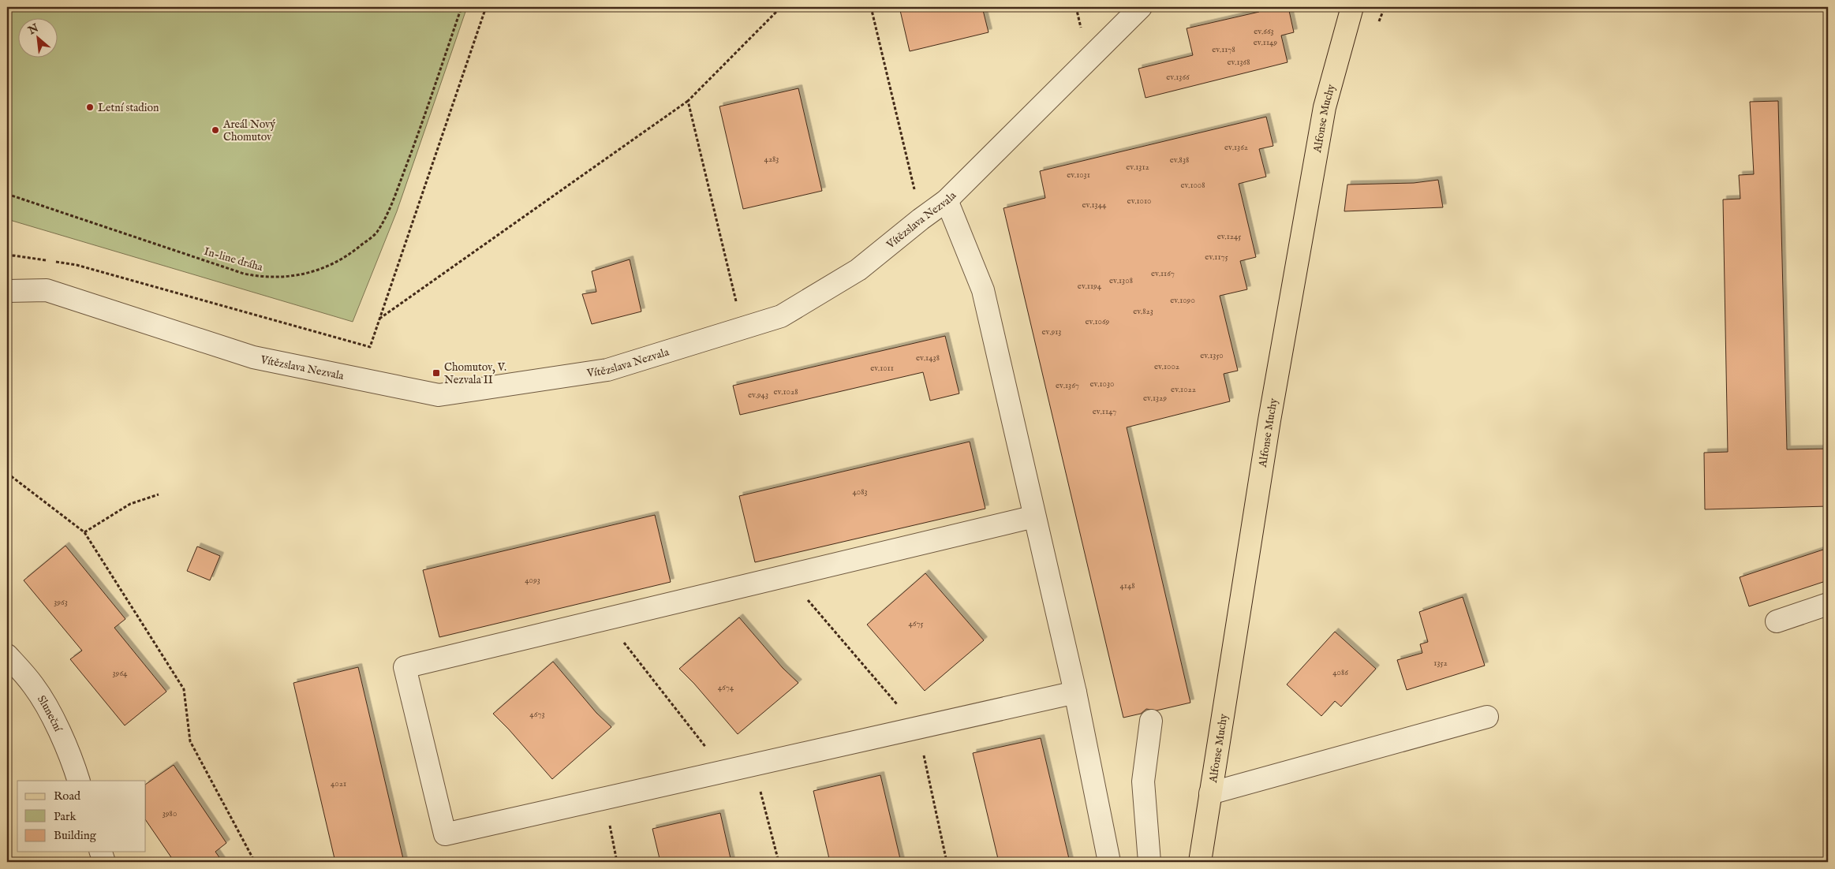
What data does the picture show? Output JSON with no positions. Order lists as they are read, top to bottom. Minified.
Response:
{"streets":{"main road":["Alfonse Muchy"],"street":["Vítězslava Nezvala","Sluneční"],"path":["In-line dráha"]},"places":{"other":["Letní stadion","Areál Nový Chomutov"],"transit":["Chomutov, V. Nezvala II"]},"house_numbers":["ev.663","ev.1149","ev.1178","ev.1368","ev.1366","ev.1362","4283","ev.838","ev.1312","ev.1031","ev.1008","ev.1010","ev.1344","ev.1245","ev.1175","ev.1167","ev.1308","ev.1194","ev.1090","ev.823","ev.1069","ev.913","ev.1350","ev.1438","ev.1002","ev.1011","ev.1030","ev.1367","ev.1022","ev.1028","ev.943","ev.1329","ev.1147","4083","4093","4148","3963","4675","1352","4086","3964","4674","4673","4021","3980"],"legend":["Road","Park","Building"],"north":"top left"}
